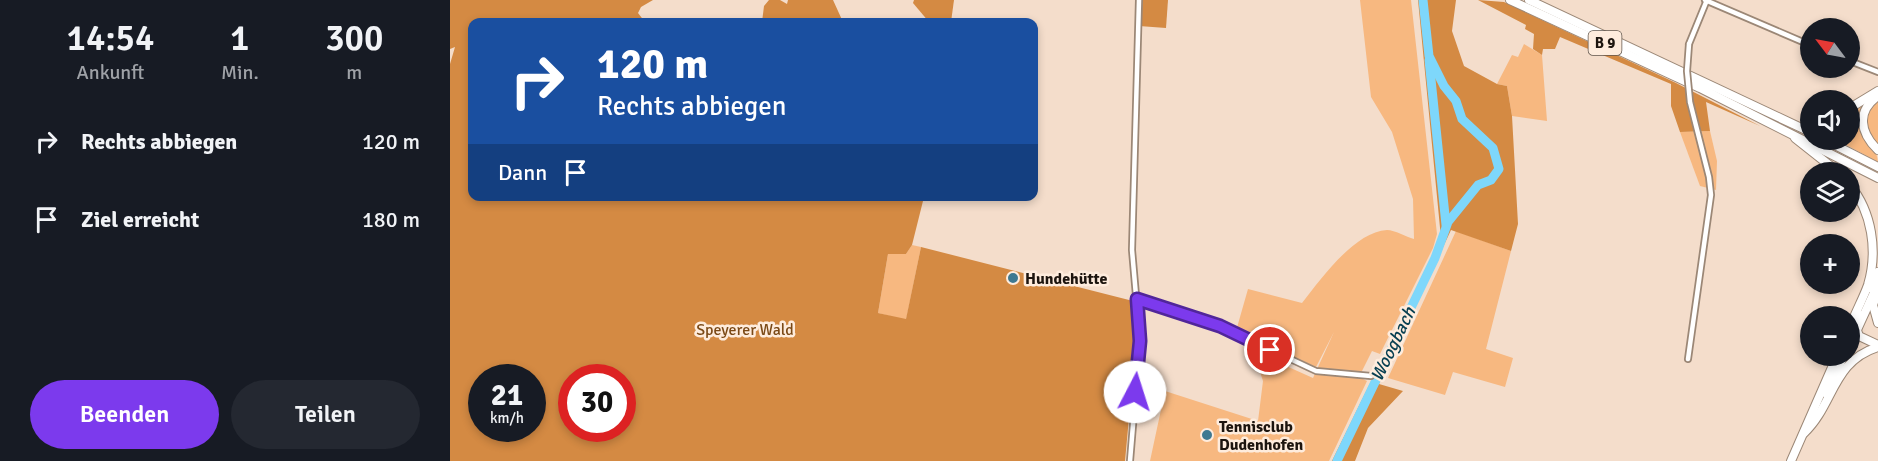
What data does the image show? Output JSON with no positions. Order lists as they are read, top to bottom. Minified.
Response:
{"streets":{"main road":["B 9"]},"water":["Woogbach"],"parks":["Speyerer Wald"],"places":["Hundehütte","Tennisclub Dudenhofen"],"north":"top left","page":{"eta":["14:54","Ankunft","1","Min.","300","m"],"map_buttons":["+","−"],"turn":["120 m","Rechts abbiegen"],"list":[{"name":"Rechts abbiegen","value":"120 m"},{"name":"Ziel erreicht","value":"180 m"}],"then":"Dann","speed":"21 km/h","limit":"30","buttons":["Beenden","Teilen"]}}
